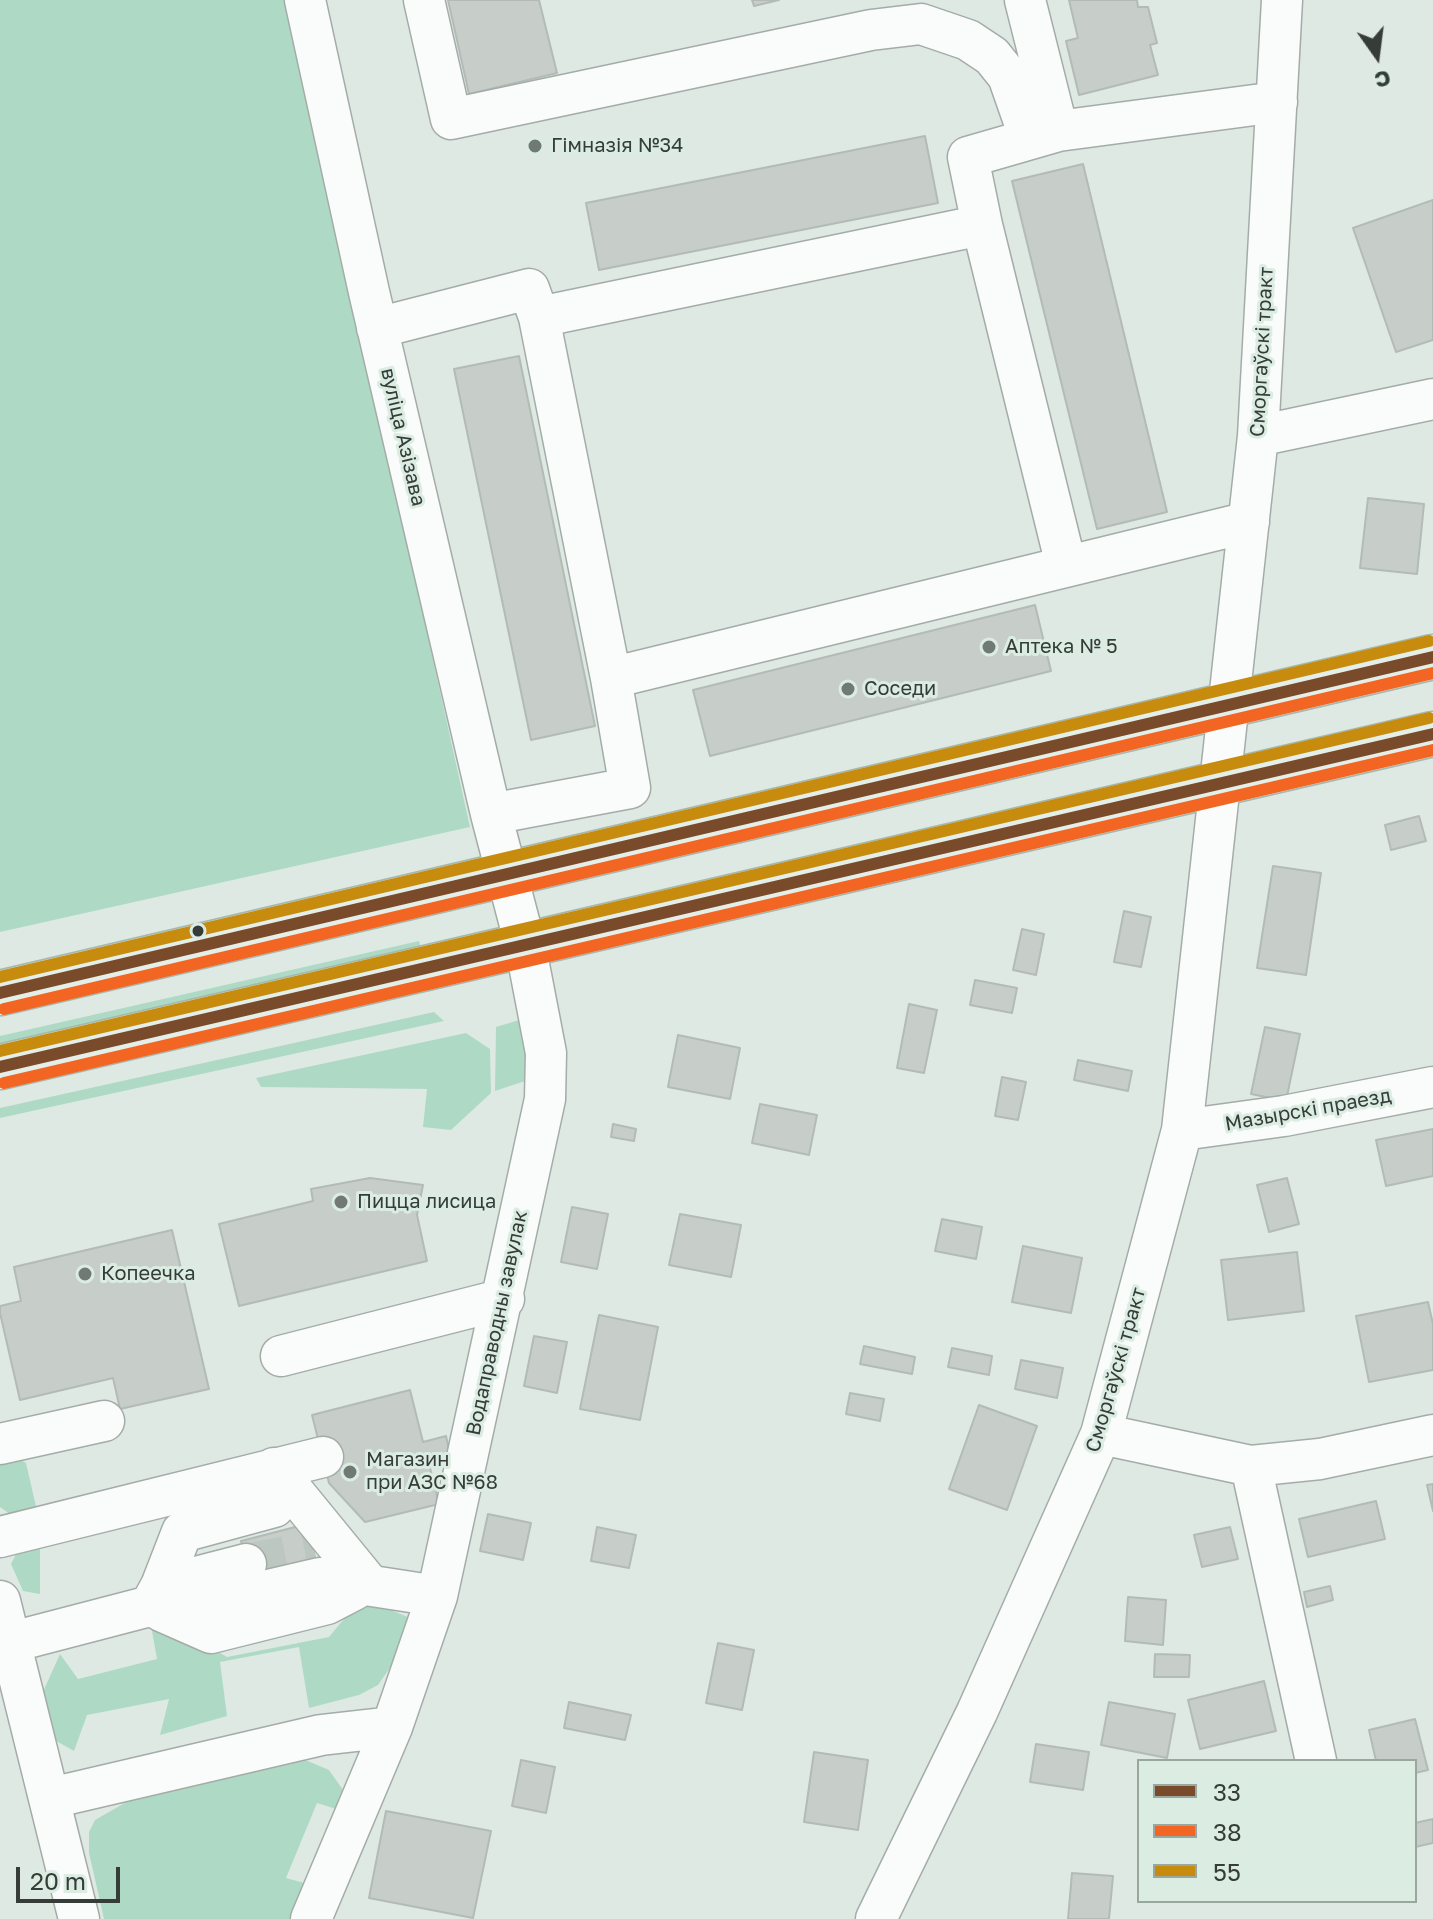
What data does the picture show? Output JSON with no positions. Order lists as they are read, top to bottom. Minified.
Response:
{"streets":{"street":["Сморгаўскі тракт","вуліца Азізава","Мазырскі праезд","Водаправодны завулак"]},"crossings":[["Сморгаўскі тракт","Мазырскі праезд"],["вуліца Азізава","Водаправодны завулак"]],"places":["Гімназія №34","Аптека № 5","Соседи","Пицца лисица","Копеечка","Магазин при АЗС №68"],"lines":["transit line 55","transit line 33","transit line 38"],"legend":["33","38","55"],"scale_bar":"20 m","north":"bottom"}
